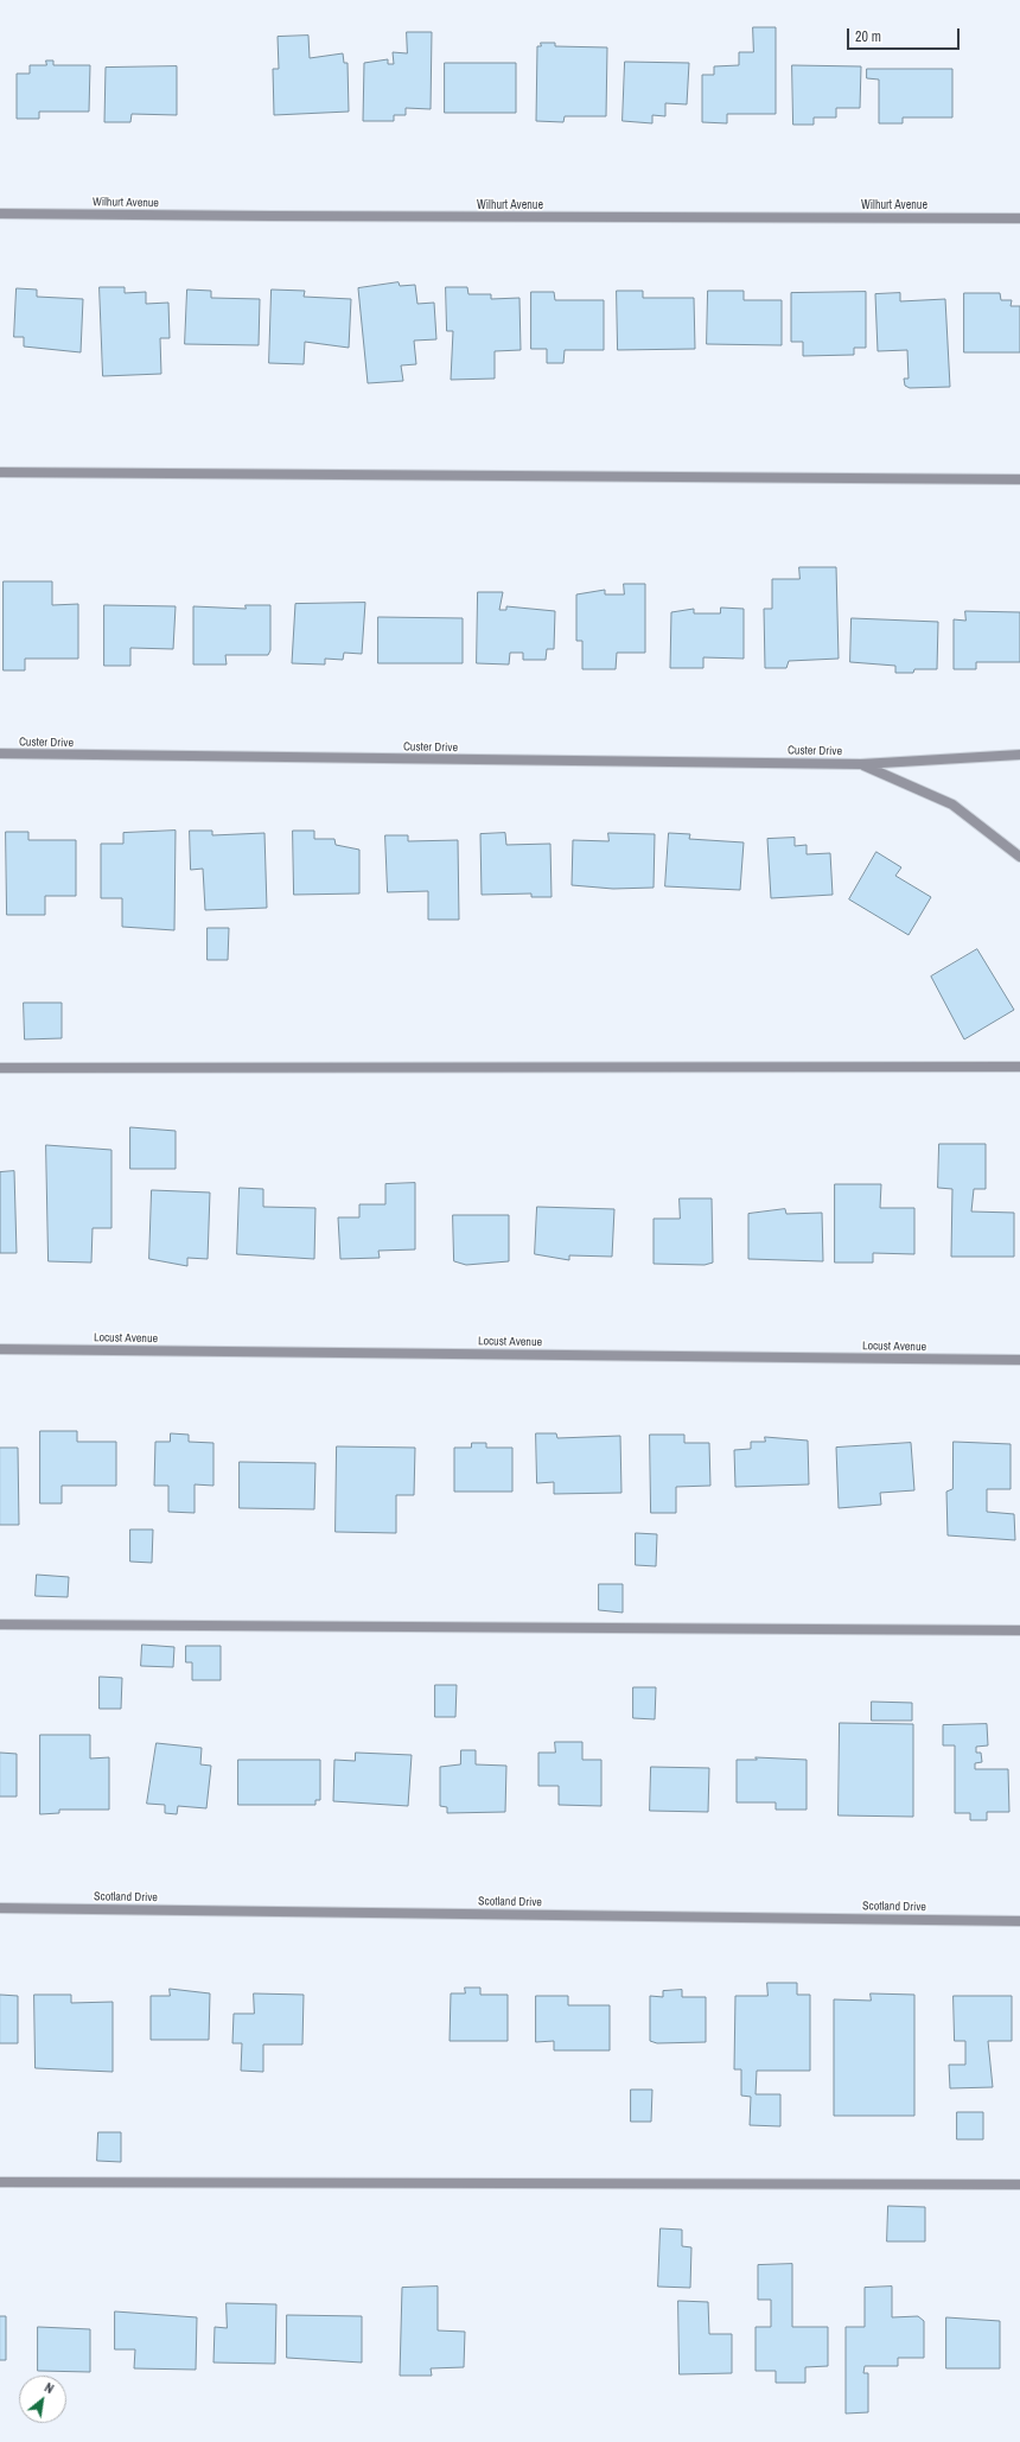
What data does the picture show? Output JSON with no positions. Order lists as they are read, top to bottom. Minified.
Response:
{"streets":{"street":["Wilhurt Avenue","Custer Drive","Locust Avenue","Scotland Drive"]},"scale_bar":"20 m","north":"top right"}
